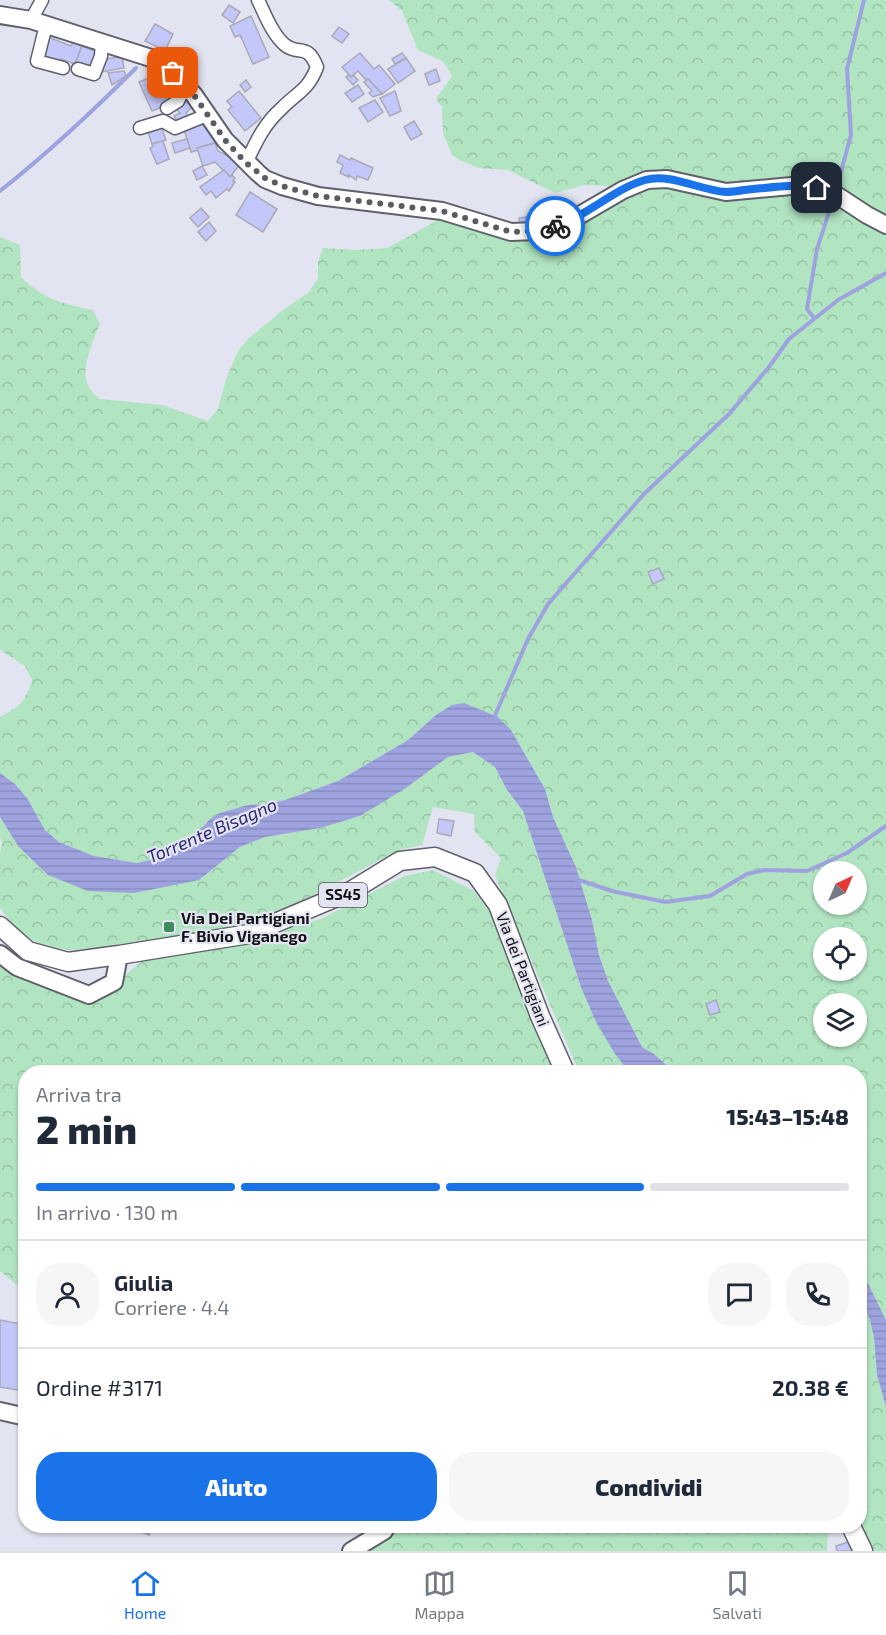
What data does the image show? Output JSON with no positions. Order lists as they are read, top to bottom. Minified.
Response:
{"streets":{"main road":["SS45","Via dei Partigiani"]},"water":["Torrente Bisagno"],"places":{"transit":["Via Dei Partigiani F. Bivio Viganego"]},"north":"top right","page":{"heading":["2 min","Arriva tra","15:43–15:48"],"panel":["Giulia","Corriere · 4.4","Ordine #3171","20.38 €"],"bar":"In arrivo · 130 m","buttons":["Aiuto","Condividi"],"tabs":["Home","Mappa","Salvati"]}}
